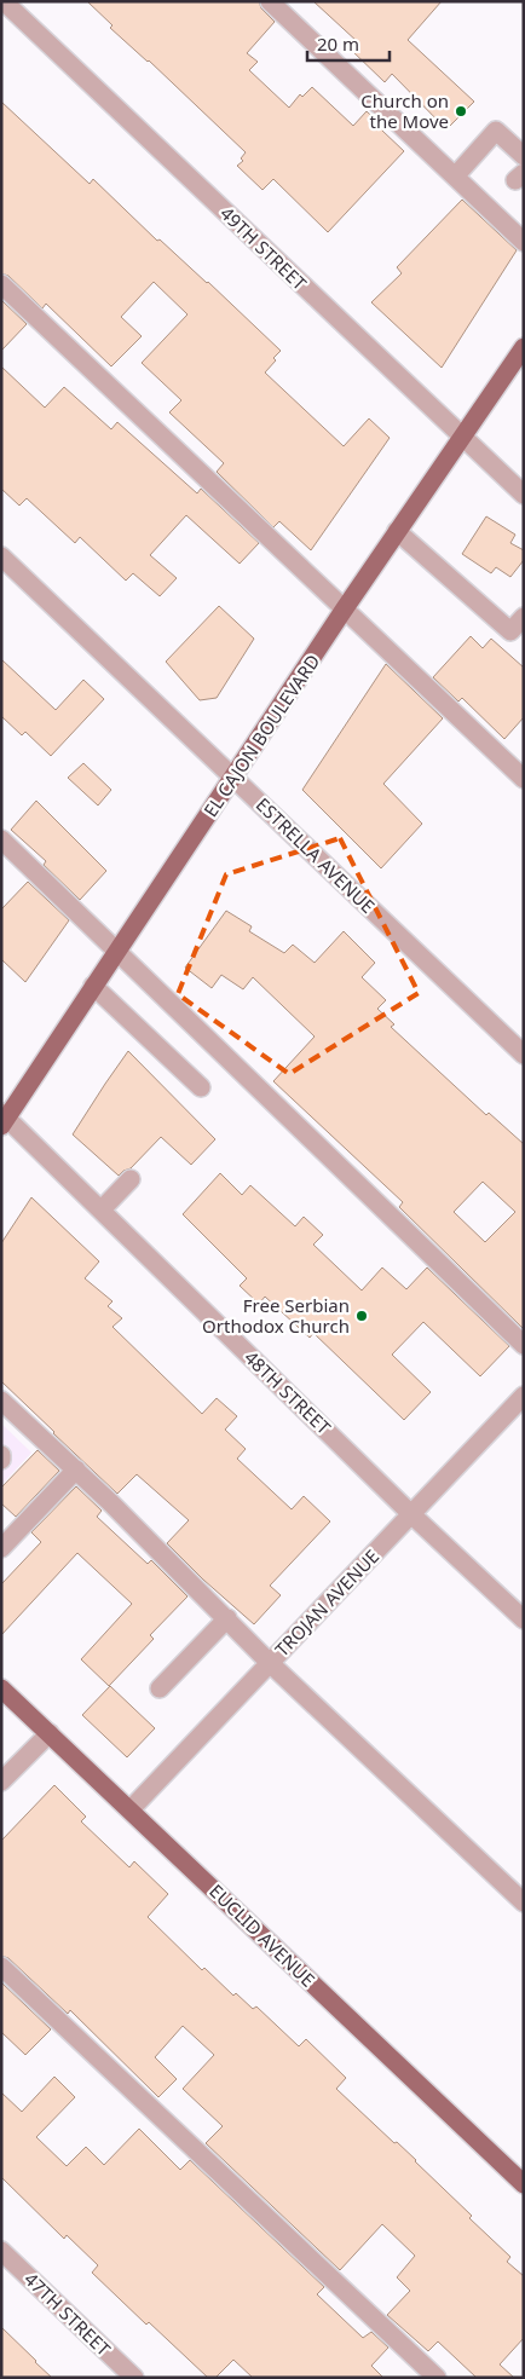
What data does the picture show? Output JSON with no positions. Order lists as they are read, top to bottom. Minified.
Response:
{"streets":{"main road":["EL CAJON BOULEVARD","EUCLID AVENUE"],"street":["49TH STREET","ESTRELLA AVENUE","48TH STREET","TROJAN AVENUE","47TH STREET"]},"crossings":[["49TH STREET","EL CAJON BOULEVARD"],["EL CAJON BOULEVARD","ESTRELLA AVENUE"],["EL CAJON BOULEVARD","48TH STREET"],["48TH STREET","TROJAN AVENUE"],["TROJAN AVENUE","EUCLID AVENUE"]],"places":["Church on the Move","Free Serbian Orthodox Church"],"scale_bar":"20 m"}
